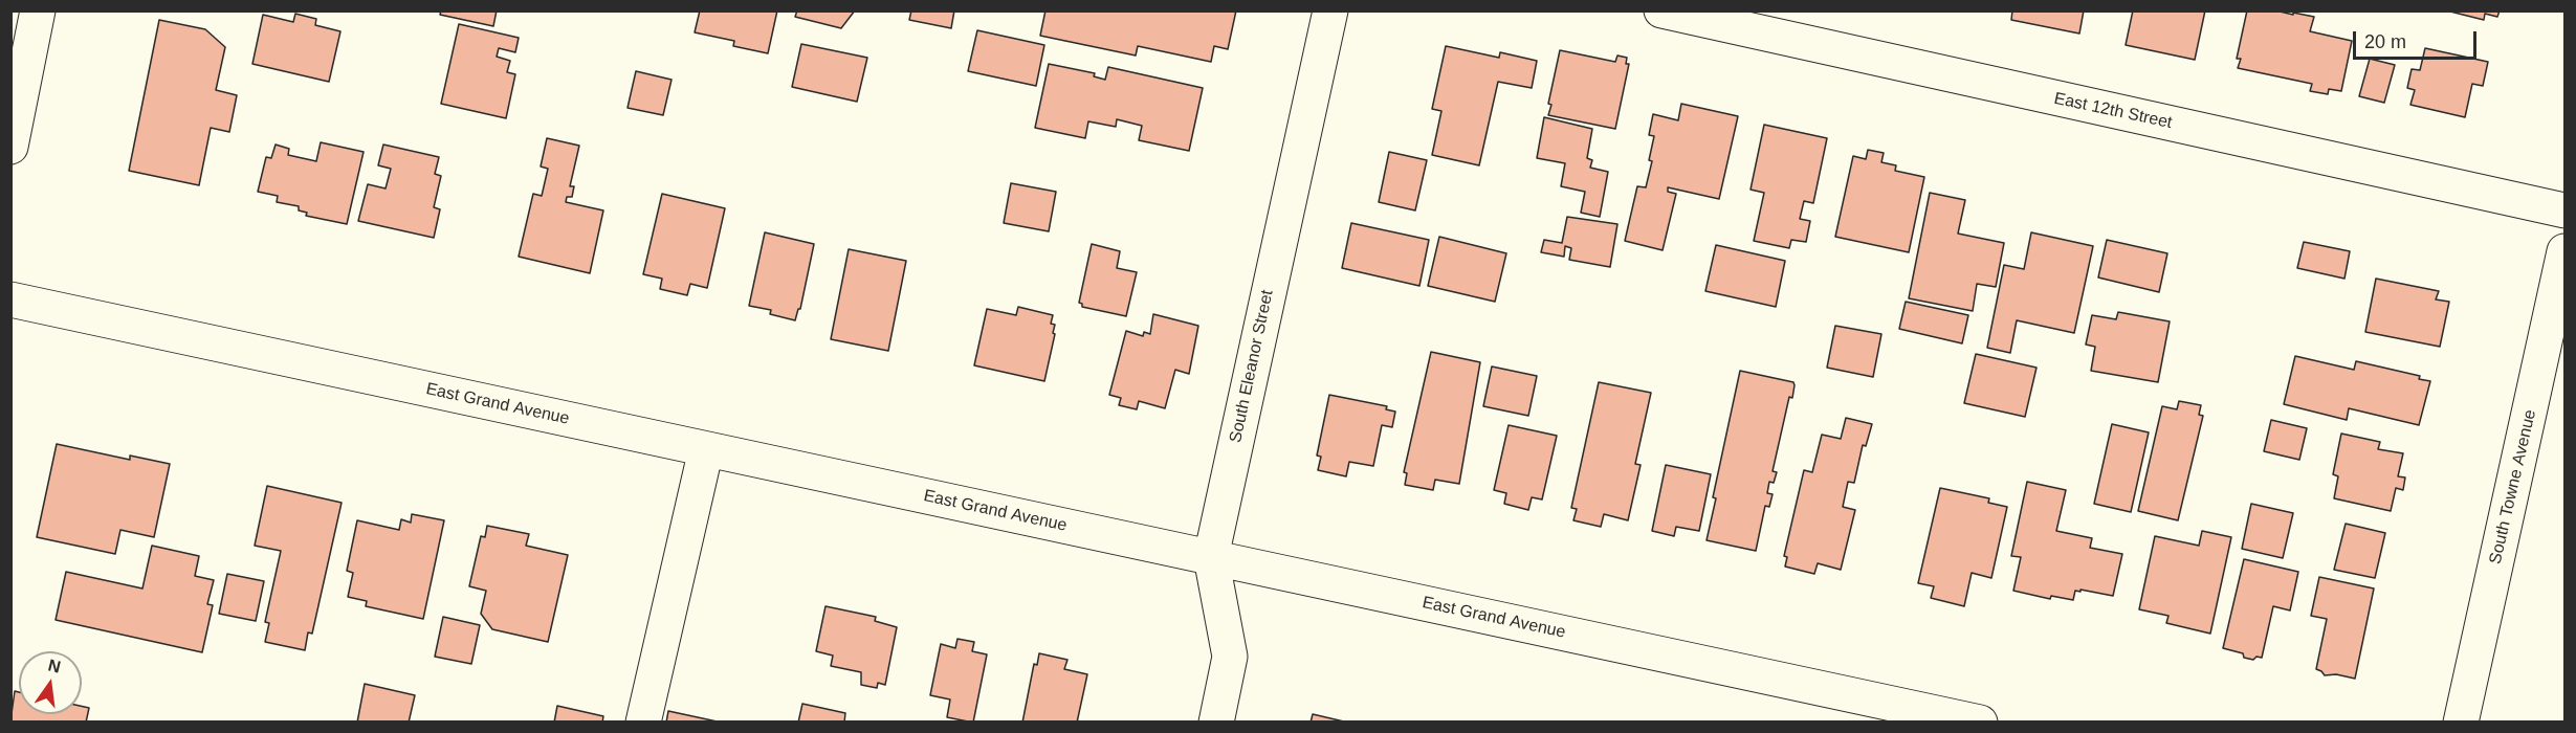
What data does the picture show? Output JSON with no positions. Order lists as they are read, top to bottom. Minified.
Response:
{"streets":{"street":["East 12th Street","South Eleanor Street","East Grand Avenue","South Towne Avenue"]},"crossings":[["South Eleanor Street","East Grand Avenue"]],"scale_bar":"20 m","north":"top"}
